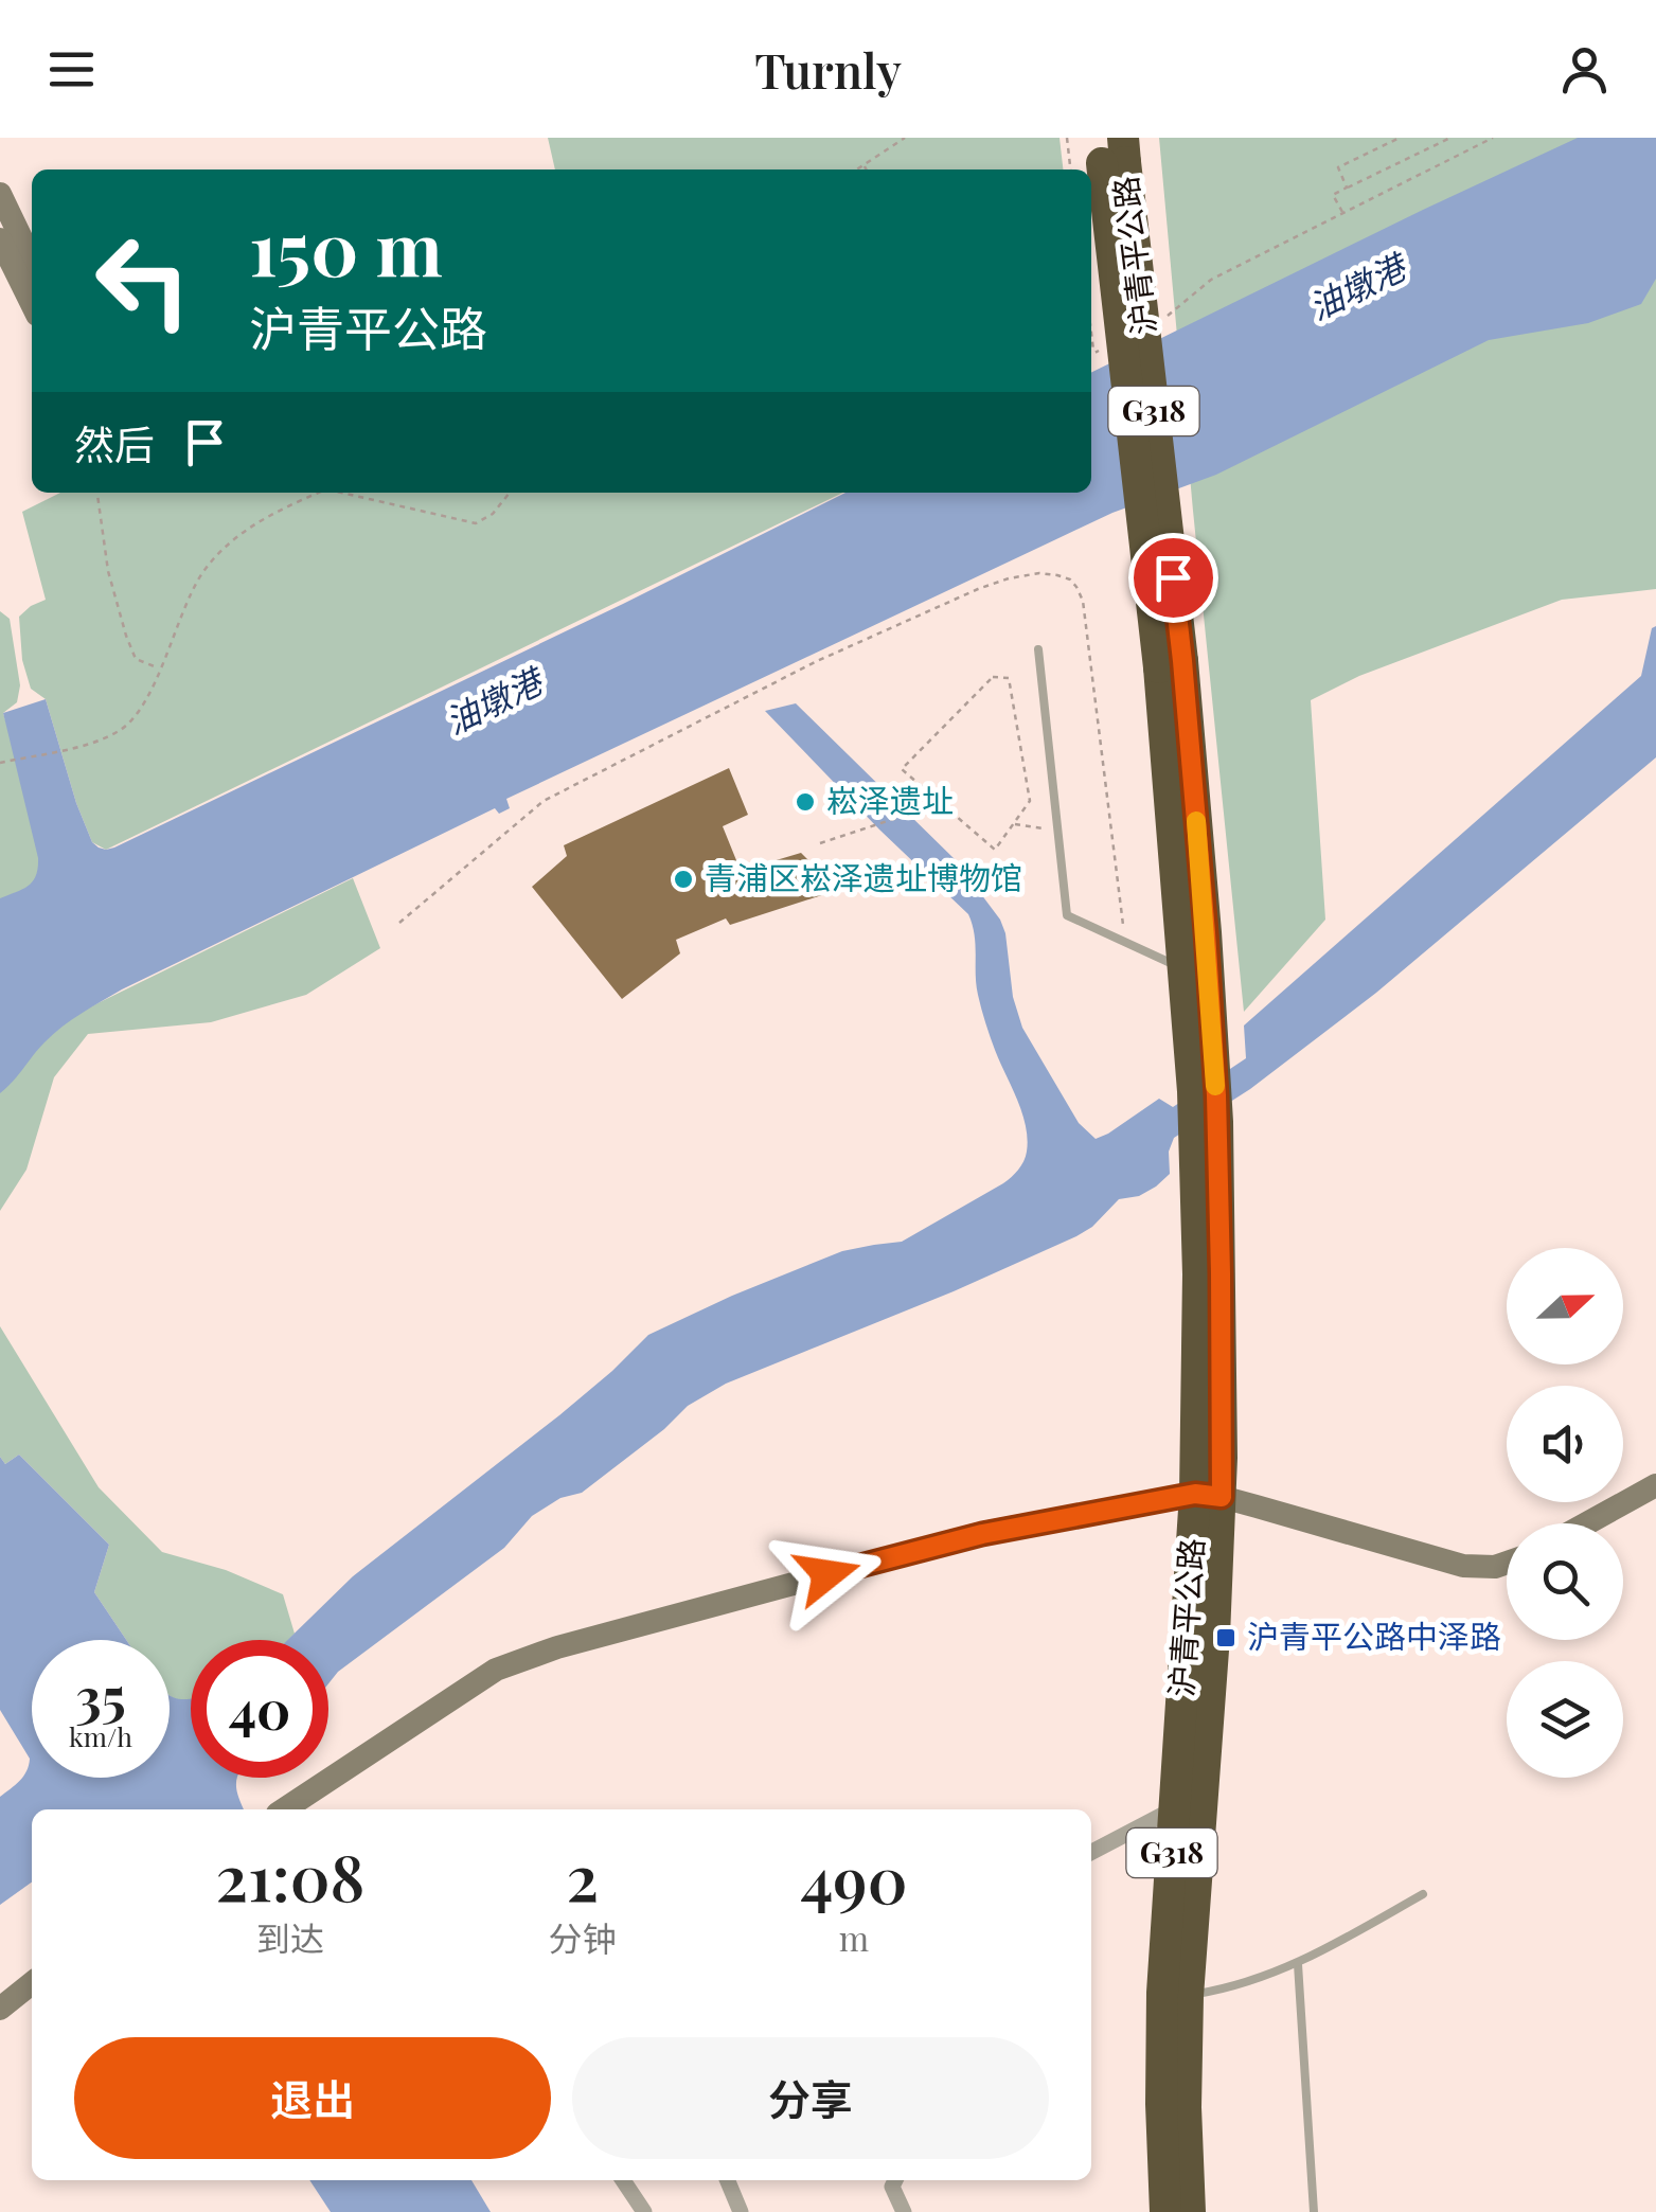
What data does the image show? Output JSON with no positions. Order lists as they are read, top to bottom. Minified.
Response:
{"streets":{"highway":["沪青平公路","G318"]},"water":["油墩港"],"places":{"other":["崧泽遗址","青浦区崧泽遗址博物馆"],"transit":["沪青平公路中泽路"]},"north":"right","page":{"header":"Turnly","turn":["150 m","沪青平公路"],"then":"然后","speed":"35 km/h","limit":"40","eta":["21:08","到达","2","分钟","490","m"],"buttons":["退出","分享"]}}
